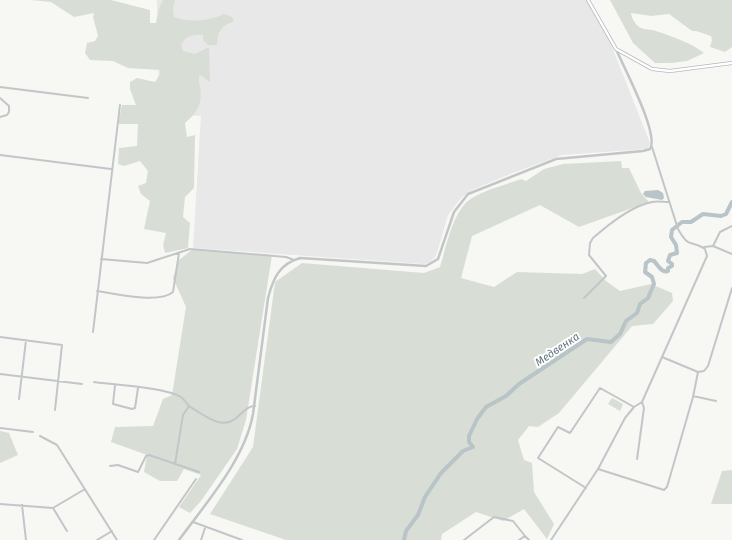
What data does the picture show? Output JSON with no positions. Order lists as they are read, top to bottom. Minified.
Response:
{"water":["Медвенка"]}
